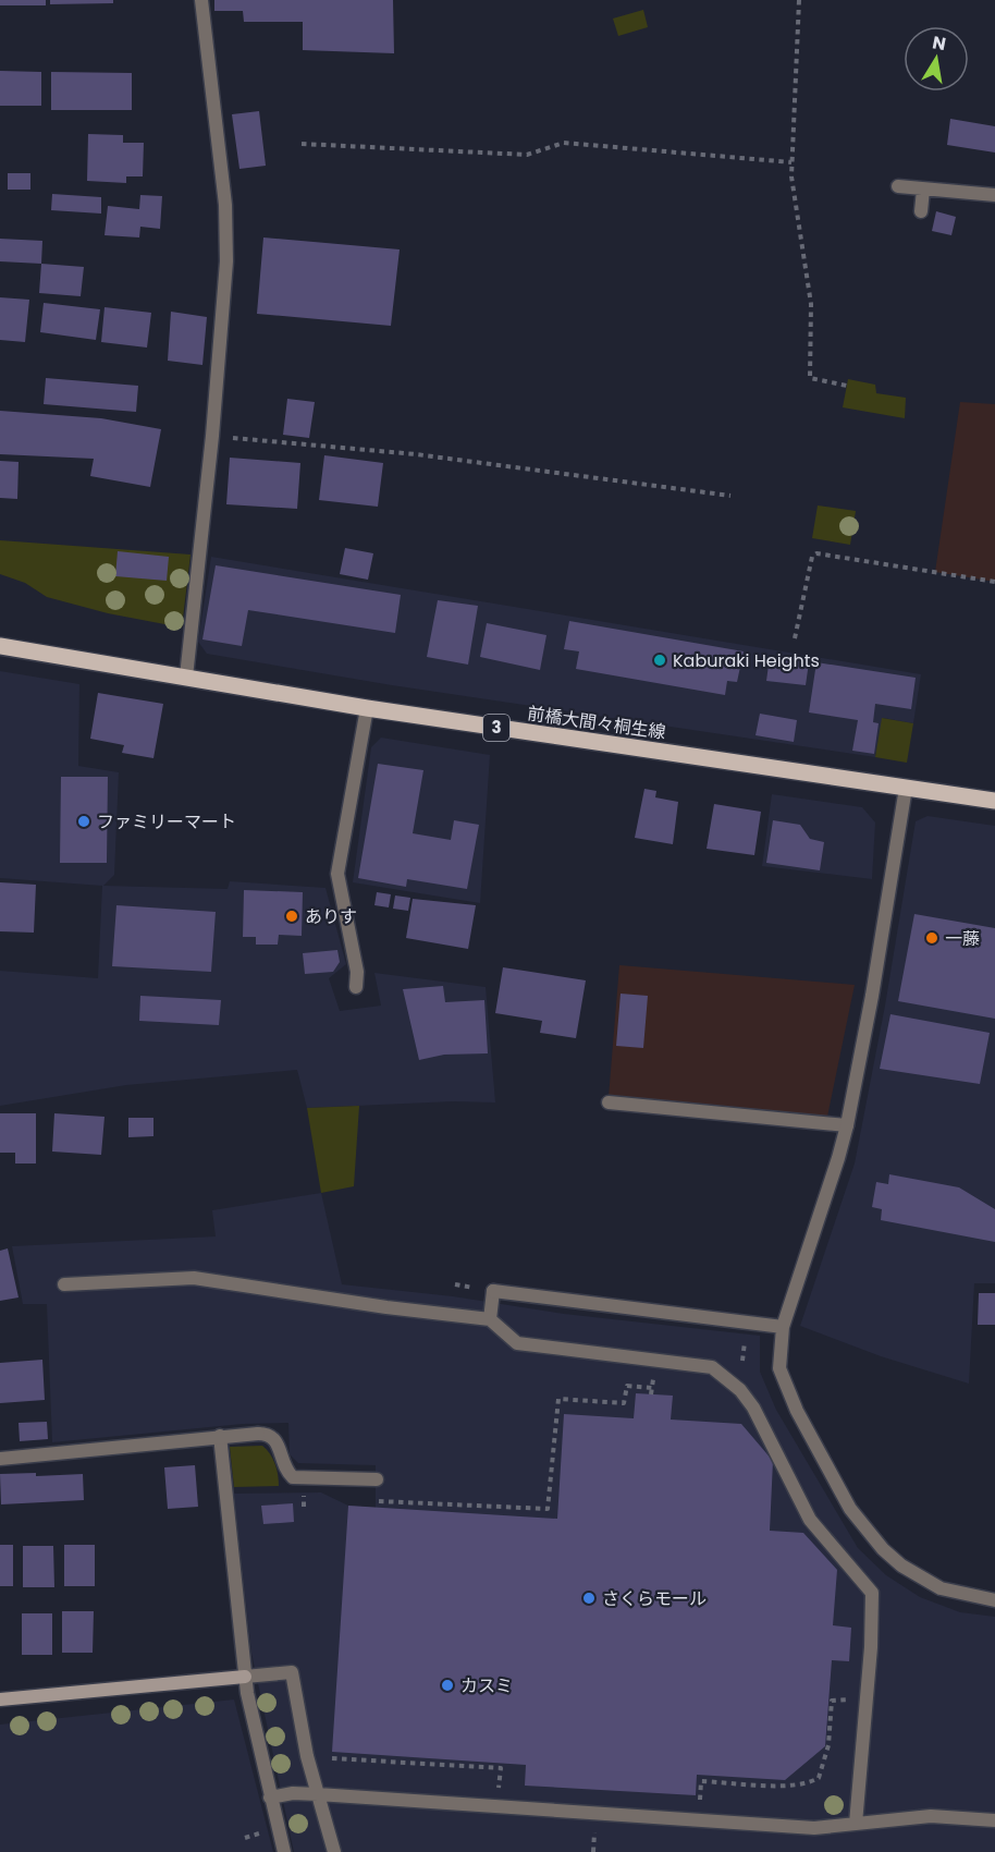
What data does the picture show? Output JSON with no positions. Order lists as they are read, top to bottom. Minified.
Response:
{"streets":{"main road":["前橋大間々桐生線","3"]},"places":["Kaburaki Heights","ファミリーマート","ありす","一藤","さくらモール","カスミ"],"north":"top"}
